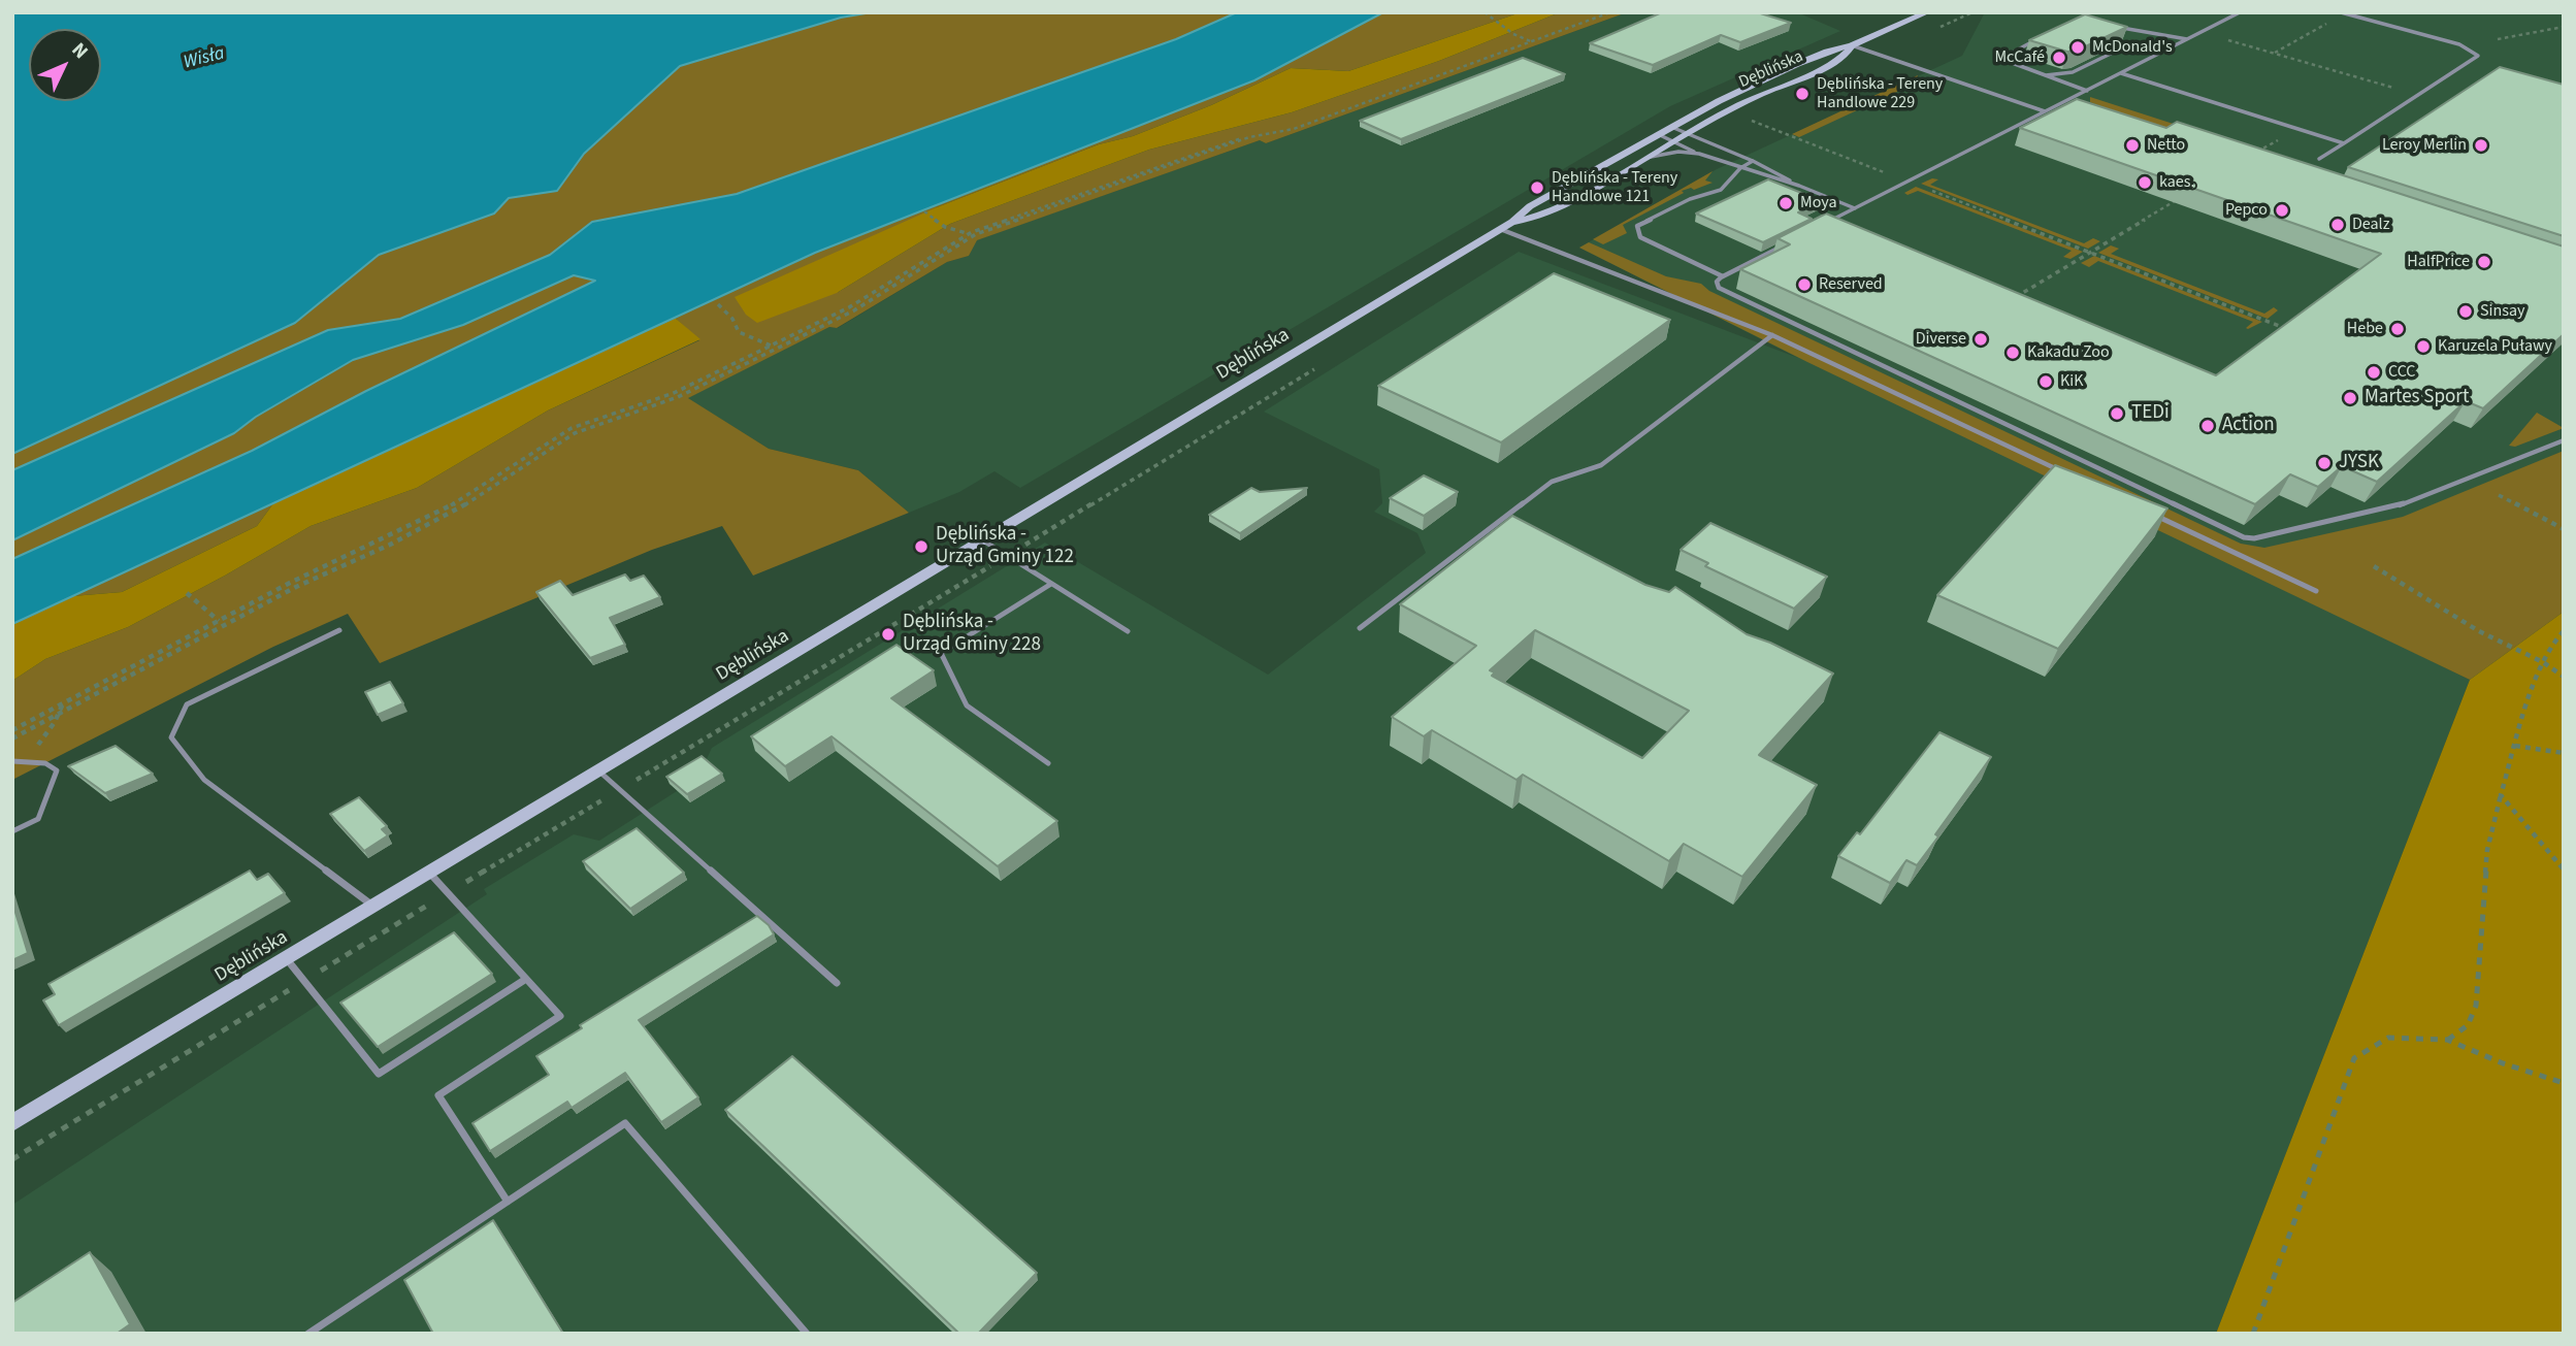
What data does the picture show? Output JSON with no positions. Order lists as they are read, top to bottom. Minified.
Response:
{"streets":{"main road":["Dęblińska"]},"water":["Wisła"],"places":["McDonald's","McCafé","Dęblińska - Tereny Handlowe 229","Netto","Leroy Merlin","kaes.","Dęblińska - Tereny Handlowe 121","Moya","Pepco","Dealz","HalfPrice","Reserved","Sinsay","Hebe","Diverse","Karuzela Puławy","Kakadu Zoo","CCC","KiK","Martes Sport","TEDi","Action","JYSK","Dęblińska - Urząd Gminy 122","Dęblińska - Urząd Gminy 228"],"north":"top right"}
